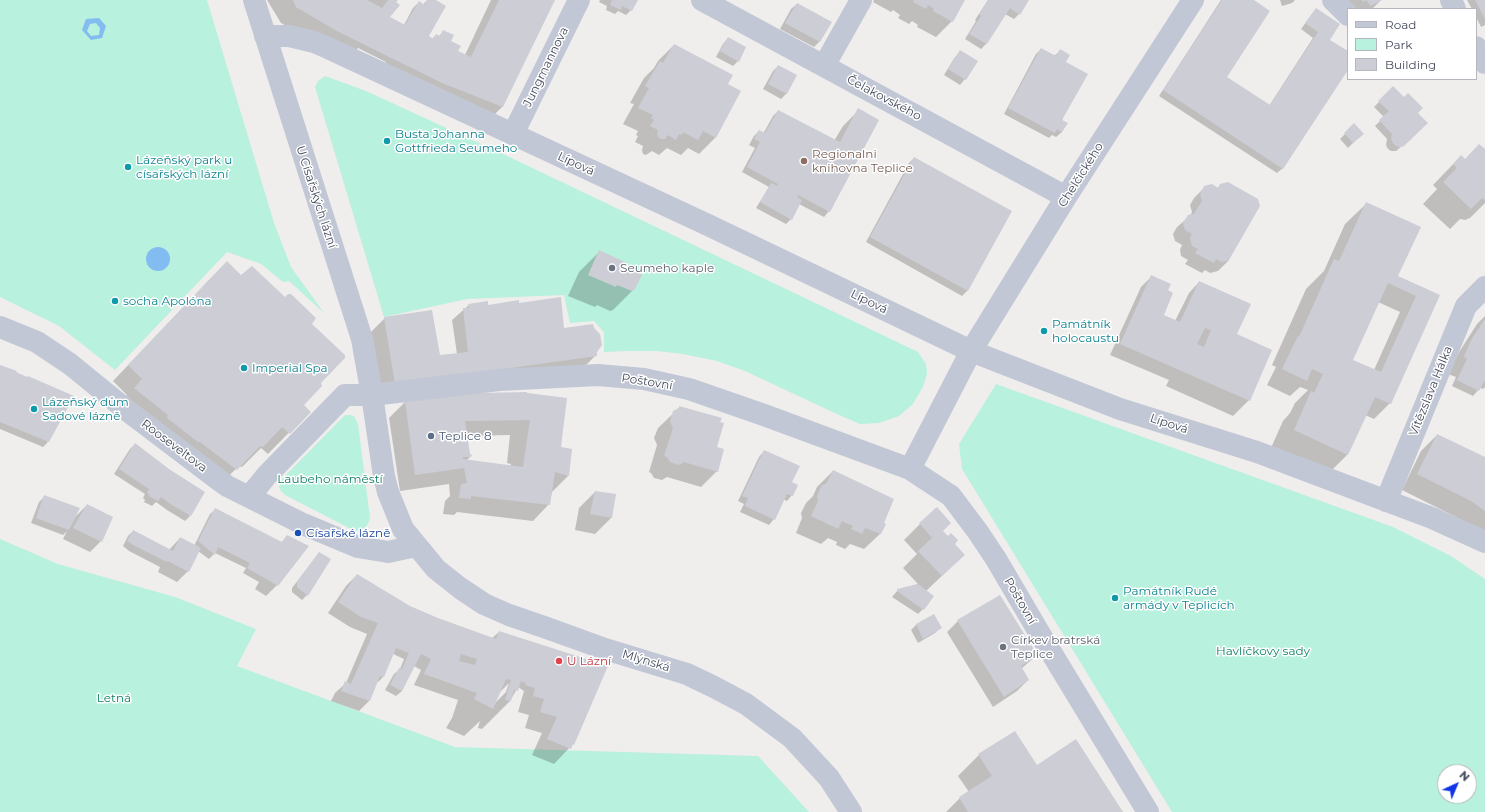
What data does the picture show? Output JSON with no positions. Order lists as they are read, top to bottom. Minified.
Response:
{"streets":{"street":["Jungmannova","Čelakovského","Lípová","Chelčického","U Císařských lázní","Poštovní","Vítězslava Hálka","Rooseveltova","Mlýnská"]},"crossings":[["Jungmannova","Lípová"],["Čelakovského","Chelčického"],["Lípová","Chelčického"],["Lípová","U Císařských lázní"],["Lípová","Vítězslava Hálka"],["U Císařských lázní","Poštovní"]],"parks":["Laubeho náměstí","Havlíčkovy sady","Letná"],"places":["Busta Johanna Gottfrieda Seumeho","Regionalni knihovna Teplice","Lázeňský park u císařských lázní","Seumeho kaple","socha Apolóna","Památník holocaustu","Imperial Spa","Lázeňský dům Sadové lázně","Teplice 8","Císařské lázně","Památník Rudé armády v Teplicích","Církev bratrská Teplice","U Lázní"],"legend":["Road","Park","Building"],"north":"top right"}
